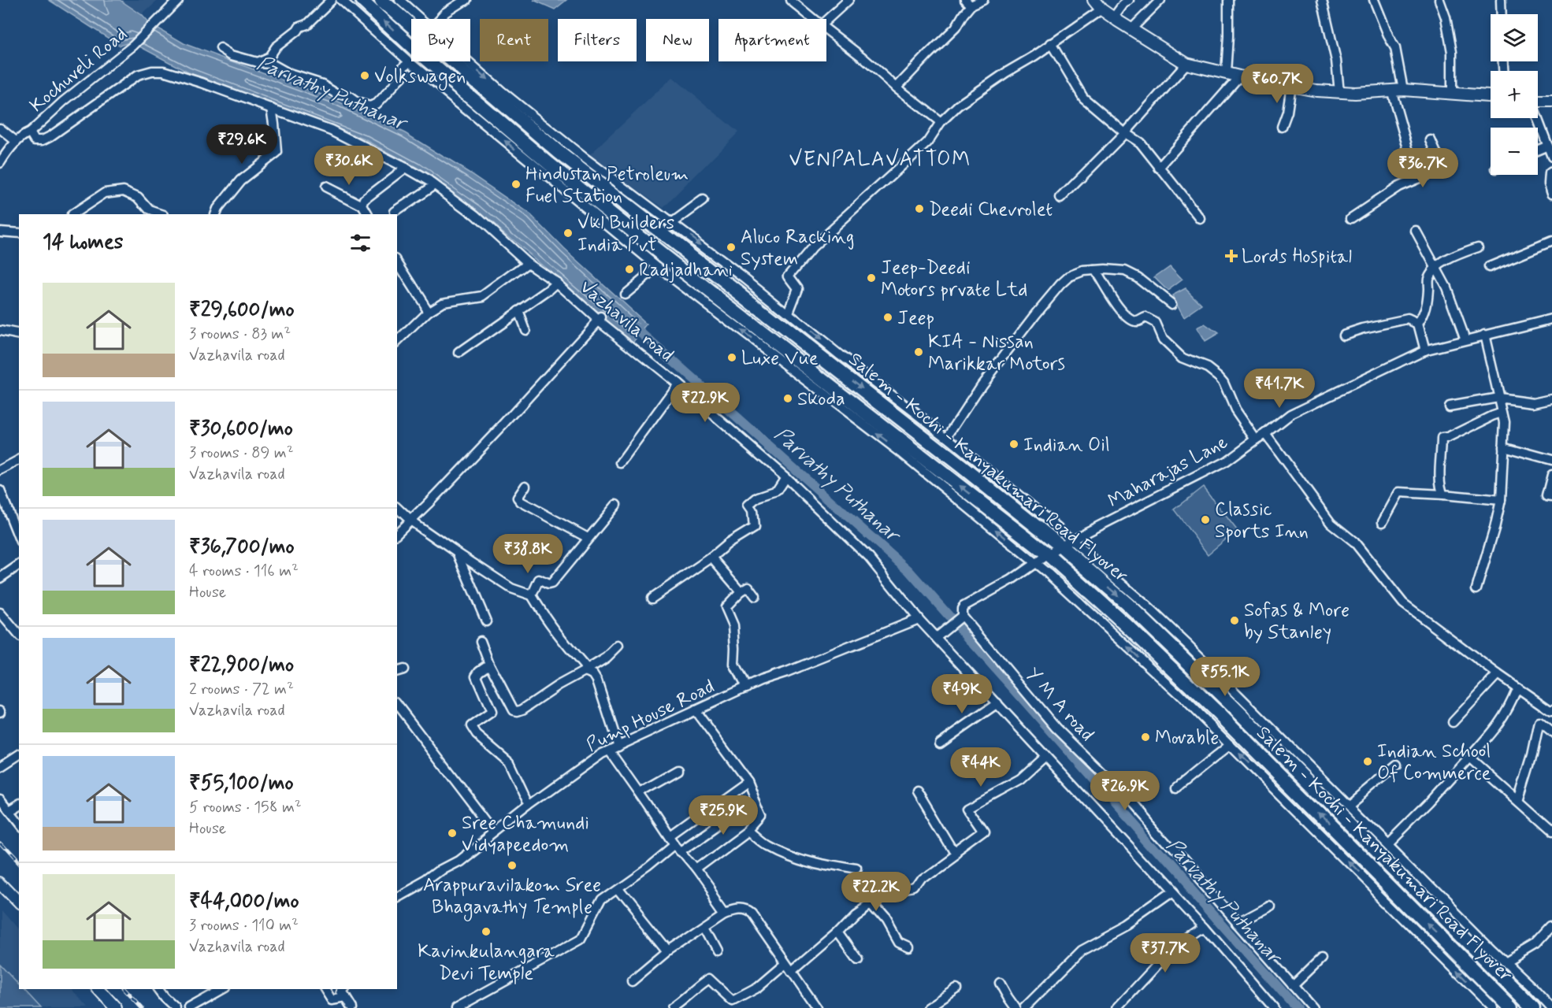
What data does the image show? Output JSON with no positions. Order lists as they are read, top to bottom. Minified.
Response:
{"streets":{"highway":["Salem - Kochi - Kanyakumari Road Flyover"],"street":["Kochuveli Road","Vazhavila road","Maharajas Lane","Y M A road","Pump House Road"]},"crossings":[["Kochuveli Road","Vazhavila road"],["Vazhavila road","Maharajas Lane"],["Vazhavila road","Pump House Road"],["Salem - Kochi - Kanyakumari Road Flyover","Maharajas Lane"],["Maharajas Lane","Y M A road"]],"districts":["VENPALAVATTOM"],"water":["Parvathy Puthanar"],"places":{"other":["Volkswagen","Hindustan Petroleum Fuel Station","Deedi Chevrolet","Vkl Builders India Pvt","Aluco Racking System","Radjadhani","Jeep-Deedi Motors prvate Ltd","Jeep","KIA - Nissan Marikkar Motors","Luxe Vue","Skoda","Indian Oil","Classic Sports Inn","Sofas & More by Stanley","Movable","Indian School Of Commerce","Sree Chamundi Vidyapeedom","Arappuravilakom Sree Bhagavathy Temple","Kavinkulangara Devi Temple"],"health":["Lords Hospital"]},"page":{"map_buttons":["+","−"],"chip":["Buy","Rent","Filters","New","Apartment"],"price":["₹60.7K","₹29.6K","₹30.6K","₹36.7K","₹41.7K","₹22.9K","₹38.8K","₹55.1K","₹49K","₹44K","₹26.9K","₹25.9K","₹22.2K","₹37.7K"],"heading":"14 homes","list":[{"name":"₹29,600/mo","note":"3 rooms · 83 m² · Vazhavila road"},{"name":"₹30,600/mo","note":"3 rooms · 89 m² · Vazhavila road"},{"name":"₹36,700/mo","note":"4 rooms · 116 m² · House"},{"name":"₹22,900/mo","note":"2 rooms · 72 m² · Vazhavila road"},{"name":"₹55,100/mo","note":"5 rooms · 158 m² · House"},{"name":"₹44,000/mo","note":"3 rooms · 110 m² · Vazhavila road"}]}}
